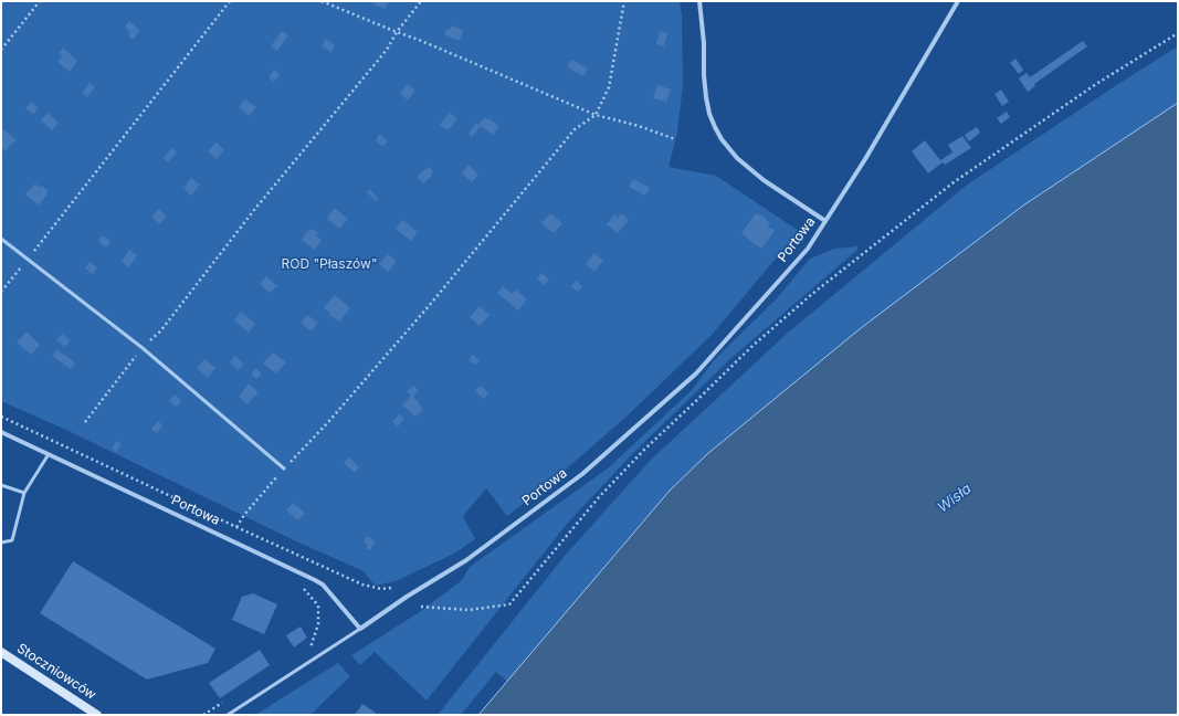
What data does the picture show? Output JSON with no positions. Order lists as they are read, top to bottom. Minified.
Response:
{"streets":{"street":["Portowa","Stoczniowców"]},"water":["Wisła"],"parks":["ROD \"Płaszów\""]}
